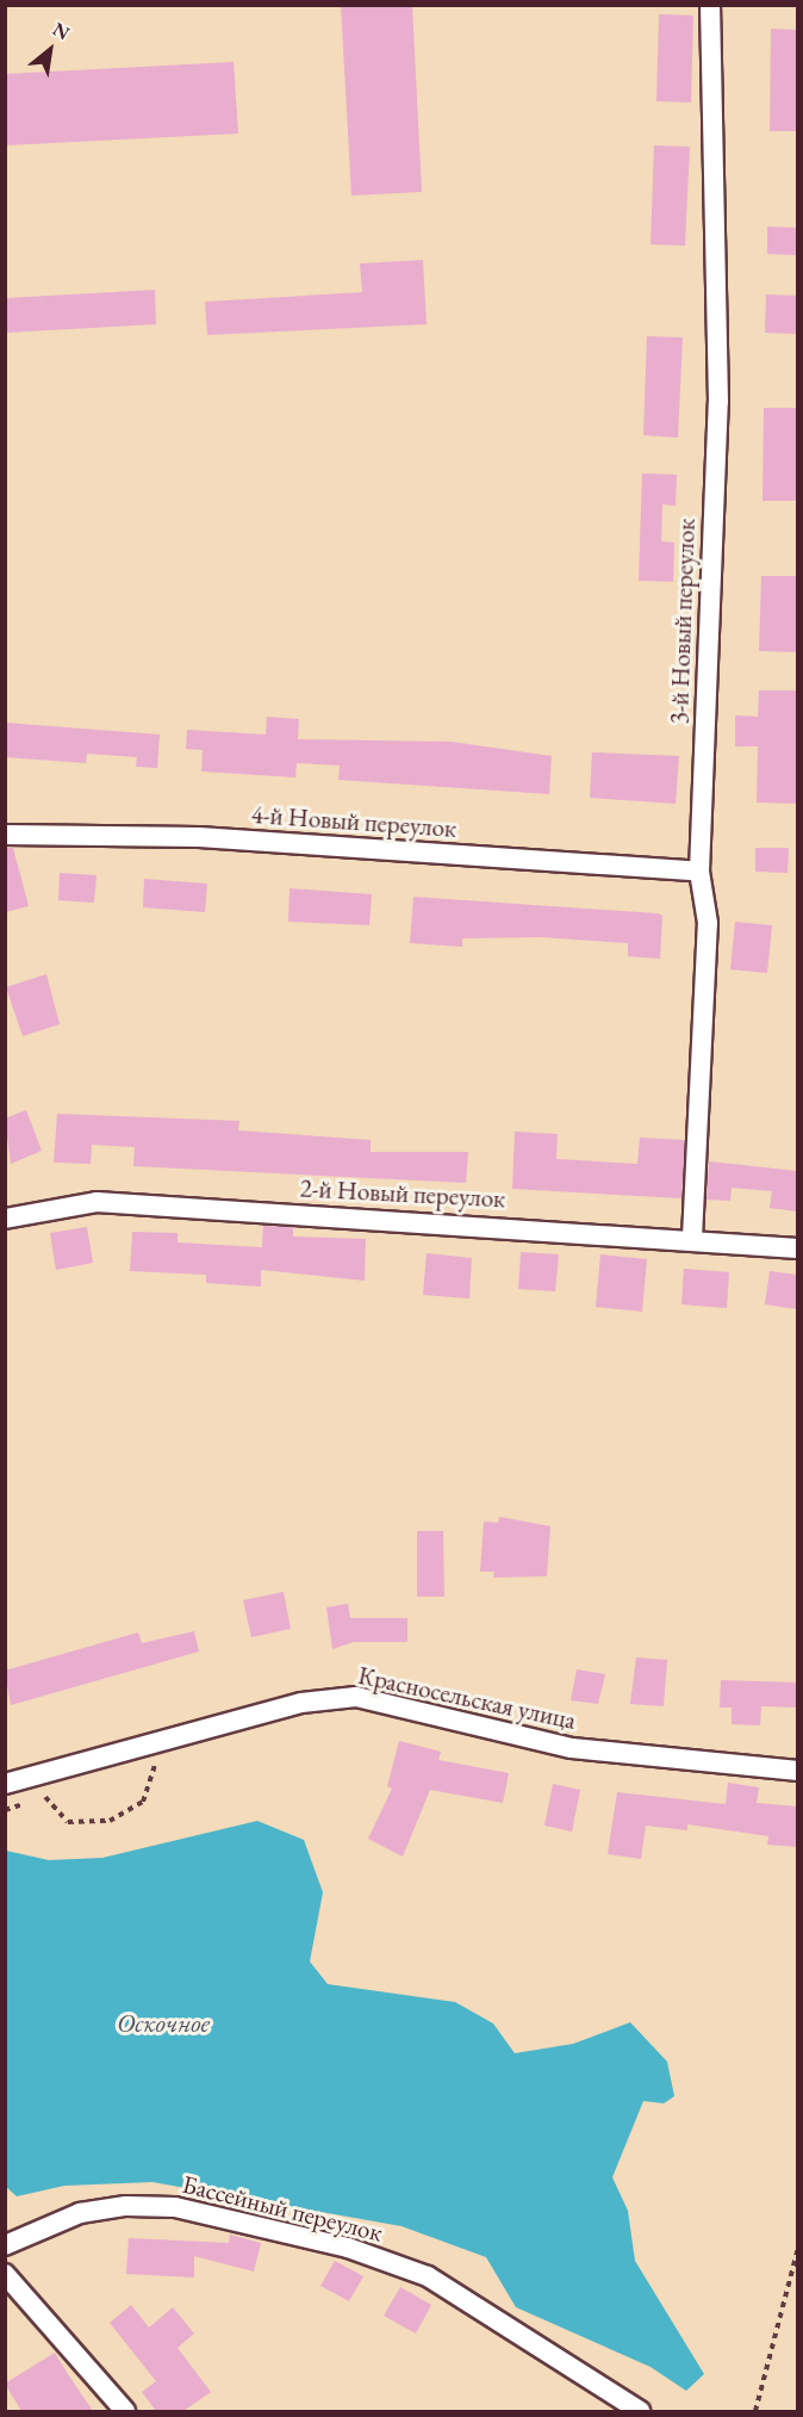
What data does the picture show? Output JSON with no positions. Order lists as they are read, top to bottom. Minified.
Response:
{"streets":{"street":["3-й Новый переулок","4-й Новый переулок","2-й Новый переулок","Красносельская улица","Бассейный переулок"]},"crossings":[["3-й Новый переулок","4-й Новый переулок"],["3-й Новый переулок","2-й Новый переулок"]],"water":["Оскочное"],"north":"top right"}
